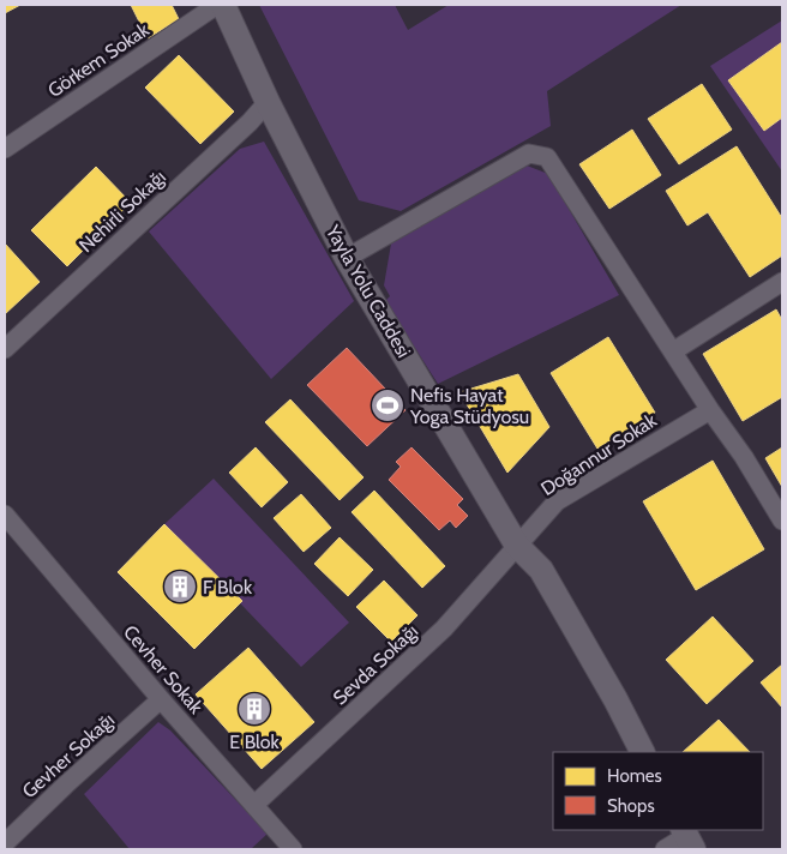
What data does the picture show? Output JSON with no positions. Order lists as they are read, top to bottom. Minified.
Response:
{"streets":{"street":["Görkem Sokak","Nehirli Sokağı","Yayla Yolu Caddesi","Doğannur Sokak","Sevda Sokağı","Cevher Sokak","Gevher Sokağı"]},"crossings":[["Nehirli Sokağı","Yayla Yolu Caddesi"],["Yayla Yolu Caddesi","Doğannur Sokak"],["Yayla Yolu Caddesi","Sevda Sokağı"],["Doğannur Sokak","Sevda Sokağı"],["Sevda Sokağı","Cevher Sokak"],["Cevher Sokak","Gevher Sokağı"]],"places":{"sports":["Nefis Hayat Yoga Stüdyosu"],"building":["F Blok","E Blok"]},"legend":["Homes","Shops"]}
